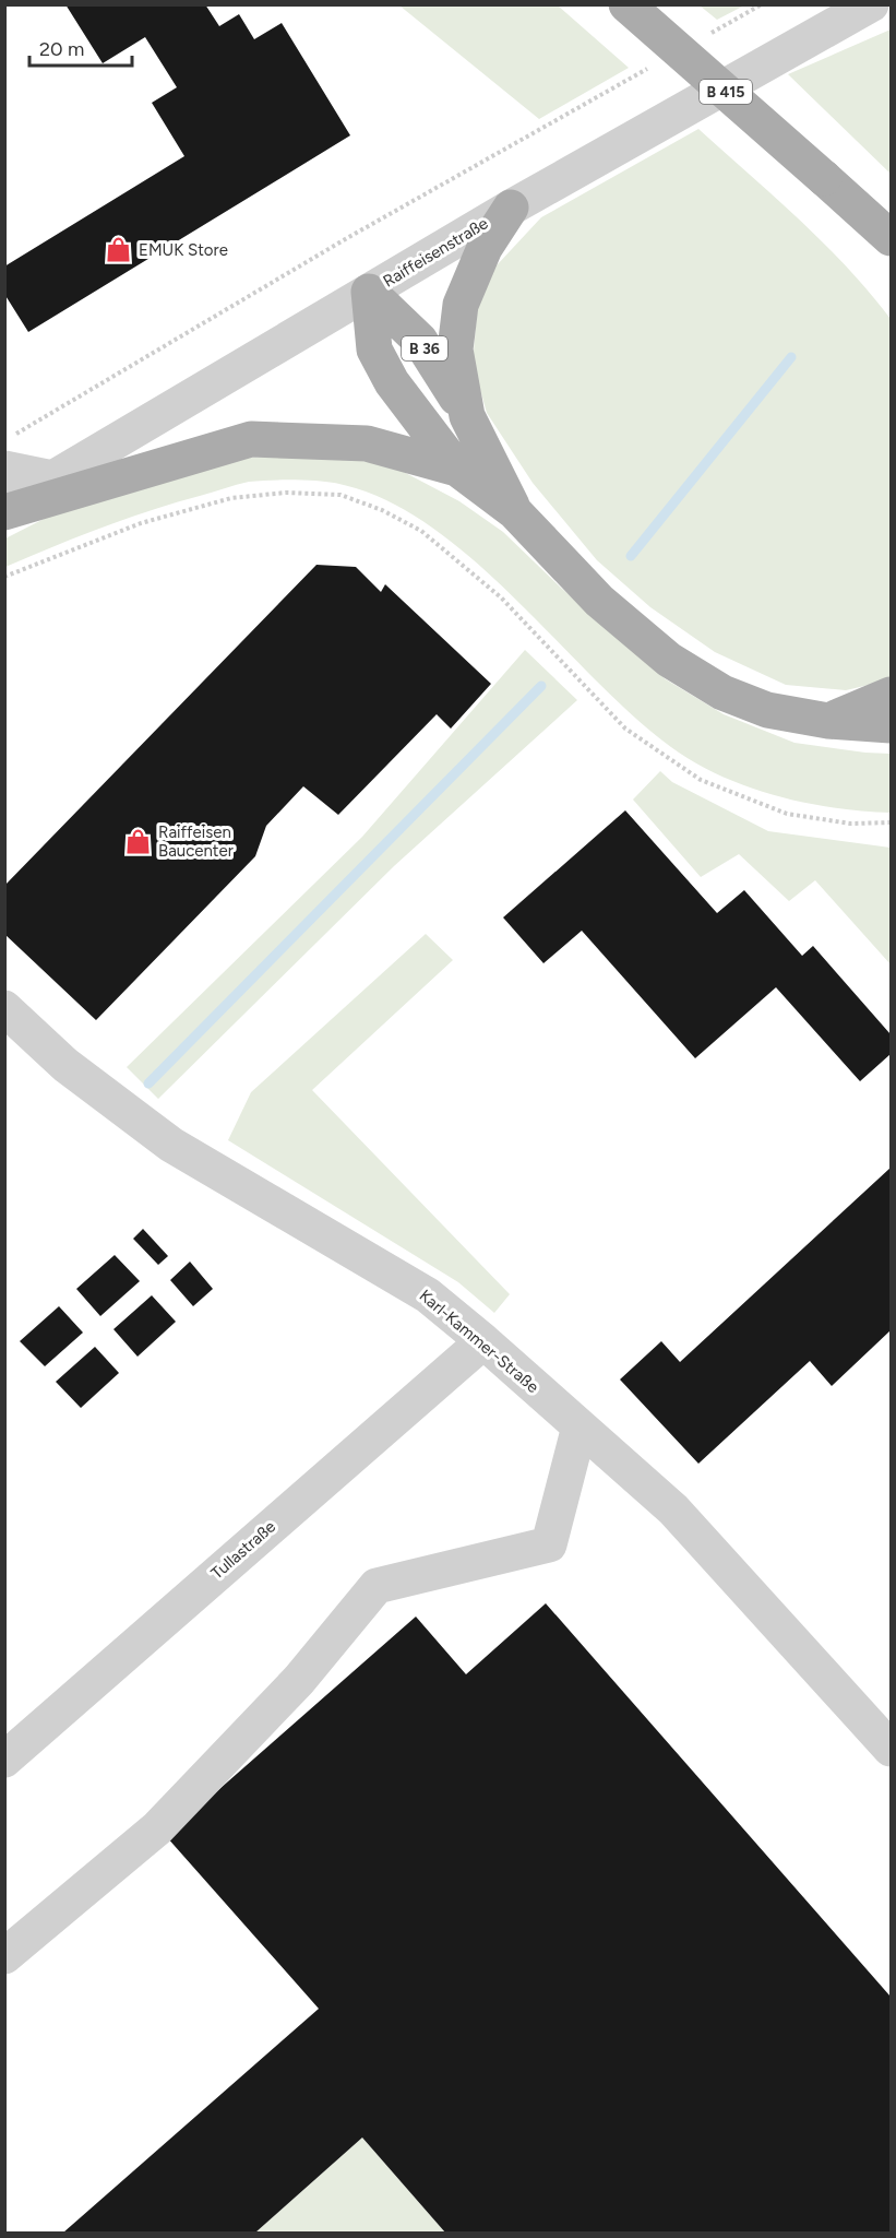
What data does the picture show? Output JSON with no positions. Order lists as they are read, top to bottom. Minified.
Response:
{"streets":{"main road":["B 415","B 36"],"street":["Raiffeisenstraße","Karl-Kammer-Straße","Tullastraße"]},"crossings":[["Raiffeisenstraße","B 36"],["Karl-Kammer-Straße","Tullastraße"]],"places":{"shop":["EMUK Store","Raiffeisen Baucenter"]},"scale_bar":"20 m"}
